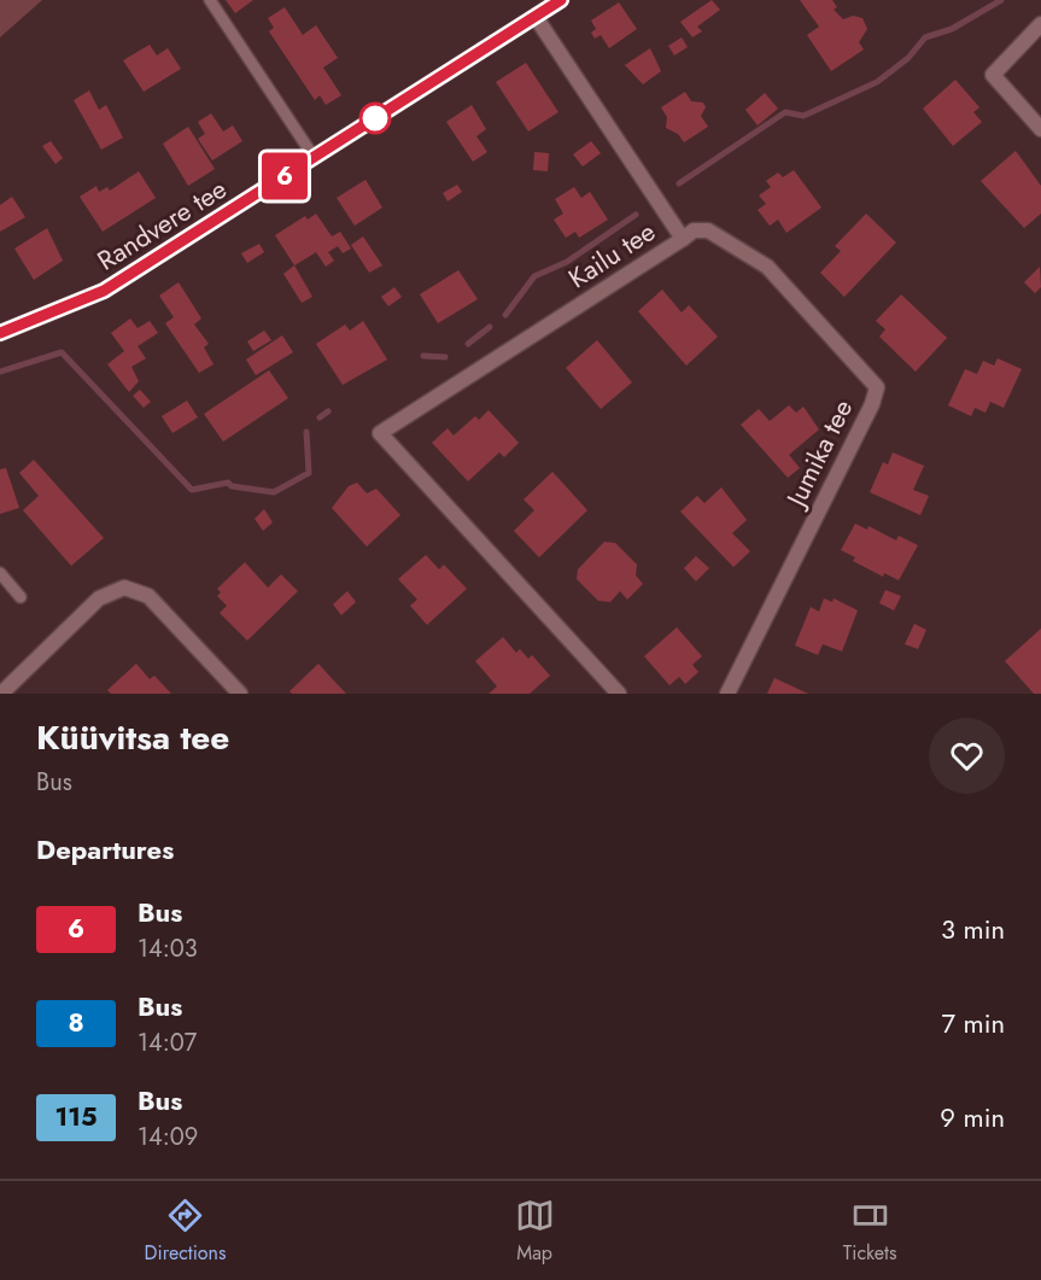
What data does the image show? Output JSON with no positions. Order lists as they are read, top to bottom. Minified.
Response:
{"streets":{"main road":["Randvere tee"],"street":["Kailu tee","Jumika tee"]},"crossings":[["Randvere tee","Kailu tee"],["Kailu tee","Jumika tee"]],"lines":["bus line 6"],"page":{"on_map":"6","heading":[["Küüvitsa tee","Bus"],"Departures"],"list":[{"mark":"6","name":"Bus","note":"14:03","value":"3 min"},{"mark":"8","name":"Bus","note":"14:07","value":"7 min"},{"mark":"115","name":"Bus","note":"14:09","value":"9 min"}],"tabs":["Directions","Map","Tickets"]}}
